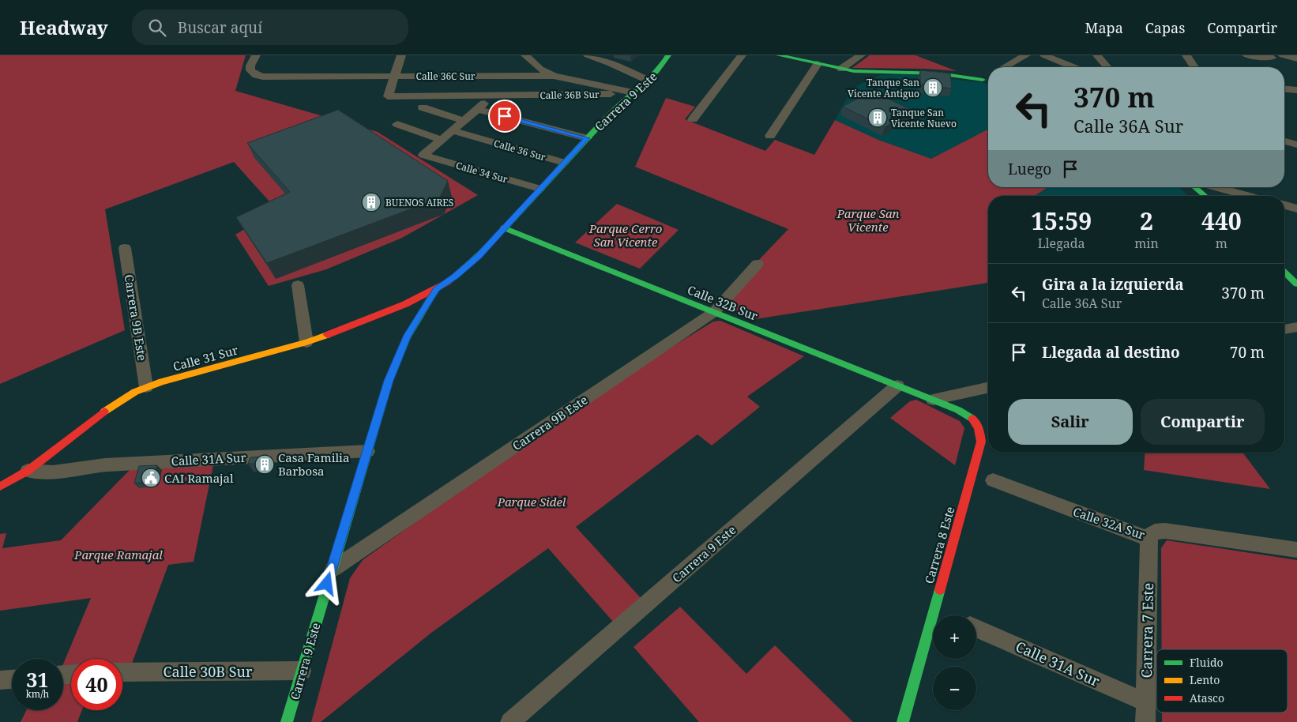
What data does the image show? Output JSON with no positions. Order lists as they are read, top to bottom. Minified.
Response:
{"streets":{"street":["Calle 36C Sur","Calle 36B Sur","Carrera 9 Este","Calle 36 Sur","Calle 34 Sur","Calle 32B Sur","Carrera 9B Este","Calle 31 Sur","Calle 31A Sur","Calle 32A Sur","Carrera 8 Este","Carrera 7 Este","Calle 30B Sur"]},"crossings":[["Calle 36C Sur","Calle 36B Sur"],["Calle 36C Sur","Carrera 9 Este"],["Calle 36B Sur","Carrera 9 Este"],["Carrera 9 Este","Calle 36 Sur"],["Carrera 9 Este","Calle 34 Sur"],["Carrera 9 Este","Calle 32B Sur"],["Carrera 9 Este","Carrera 9B Este"],["Carrera 9 Este","Calle 31 Sur"],["Carrera 9 Este","Calle 31A Sur"],["Carrera 9 Este","Calle 30B Sur"],["Calle 32B Sur","Carrera 9B Este"],["Calle 32B Sur","Carrera 8 Este"],["Carrera 9B Este","Calle 31 Sur"],["Calle 31 Sur","Calle 31A Sur"],["Calle 31A Sur","Carrera 7 Este"],["Calle 32A Sur","Carrera 7 Este"]],"parks":["Parque San Vicente","Parque Cerro San Vicente","Parque Sidel","Parque Ramajal"],"places":{"building":["Tanque San Vicente Antiguo","Tanque San Vicente Nuevo","BUENOS AIRES","Casa Familia Barbosa"],"public building":["CAI Ramajal"]},"legend":["Fluido","Lento","Atasco"],"page":{"header":"Headway","search":"Buscar aquí","nav":["Mapa","Capas","Compartir"],"turn":["370 m","Calle 36A Sur"],"then":"Luego","eta":["15:59","Llegada","2","min","440","m"],"list":[{"name":"Gira a la izquierda","note":"Calle 36A Sur","value":"370 m"},{"name":"Llegada al destino","value":"70 m"}],"buttons":["Salir","Compartir"],"map_buttons":["+","−"],"speed":"31 km/h","limit":"40"}}
